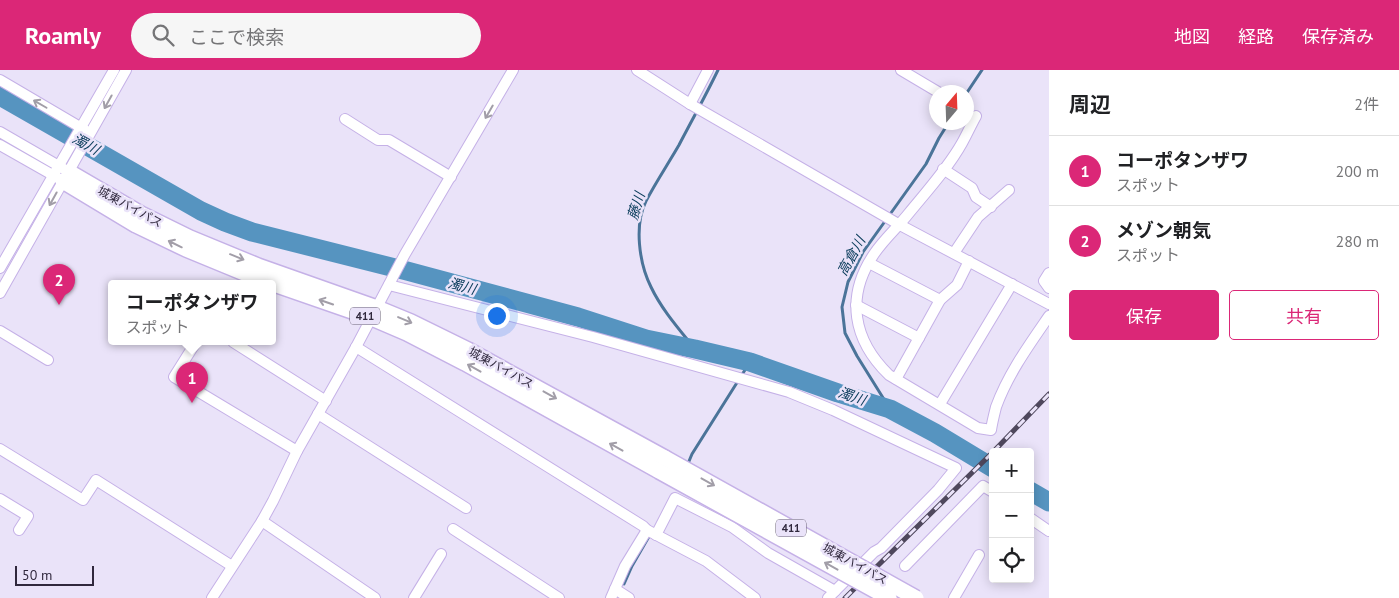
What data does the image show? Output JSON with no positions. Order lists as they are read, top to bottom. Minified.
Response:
{"streets":{"highway":["城東バイパス","411"]},"water":["濁川","藤川","高倉川"],"scale_bar":"50 m","north":"top","page":{"header":"Roamly","search":"ここで検索","nav":["地図","経路","保存済み"],"heading":["周辺","2件"],"list":[{"mark":"1","name":"コーポタンザワ","note":"スポット","value":"200 m"},{"mark":"2","name":"メゾン朝気","note":"スポット","value":"280 m"}],"pins":["2","1"],"buttons":["保存","共有"],"popup":["コーポタンザワ","スポット"],"map_buttons":["+","−"],"scale":"50 m"}}
